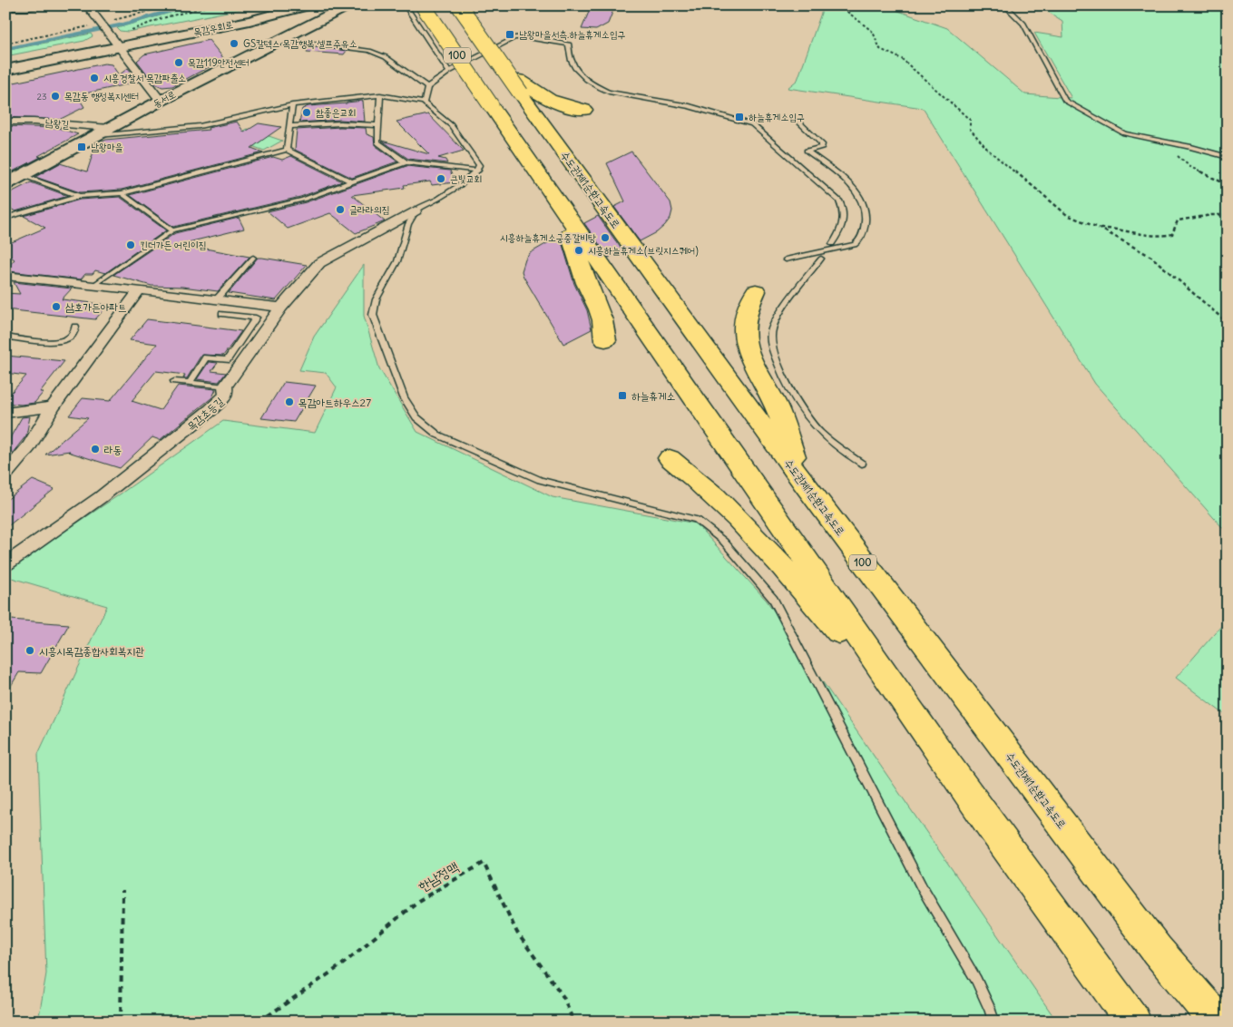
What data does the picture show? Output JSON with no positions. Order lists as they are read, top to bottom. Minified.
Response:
{"streets":{"highway":["100","수도권제1순환고속도로"],"street":["목감우회로","동서로","남왕길","목감초등길"],"path":["한남정맥"]},"crossings":[["동서로","남왕길"]],"places":{"transit":["남왕마을서측.하늘휴게소입구","하늘휴게소입구","남왕마을","하늘휴게소"],"other":["GS칼텍스 목감행복 셀프주유소","목감119안전센터","시흥경찰서 목감파출소","목감동 행정복지센터","참좋은교회","큰빛교회","글라라의집","시흥하늘휴게소궁중갈비탕","킨더가든 어린이집","시흥하늘휴게소(브릿지스퀘어)","삼호가든아파트","목감아트하우스27","라동","시흥시목감종합사회복지관"]},"house_numbers":["23"]}
